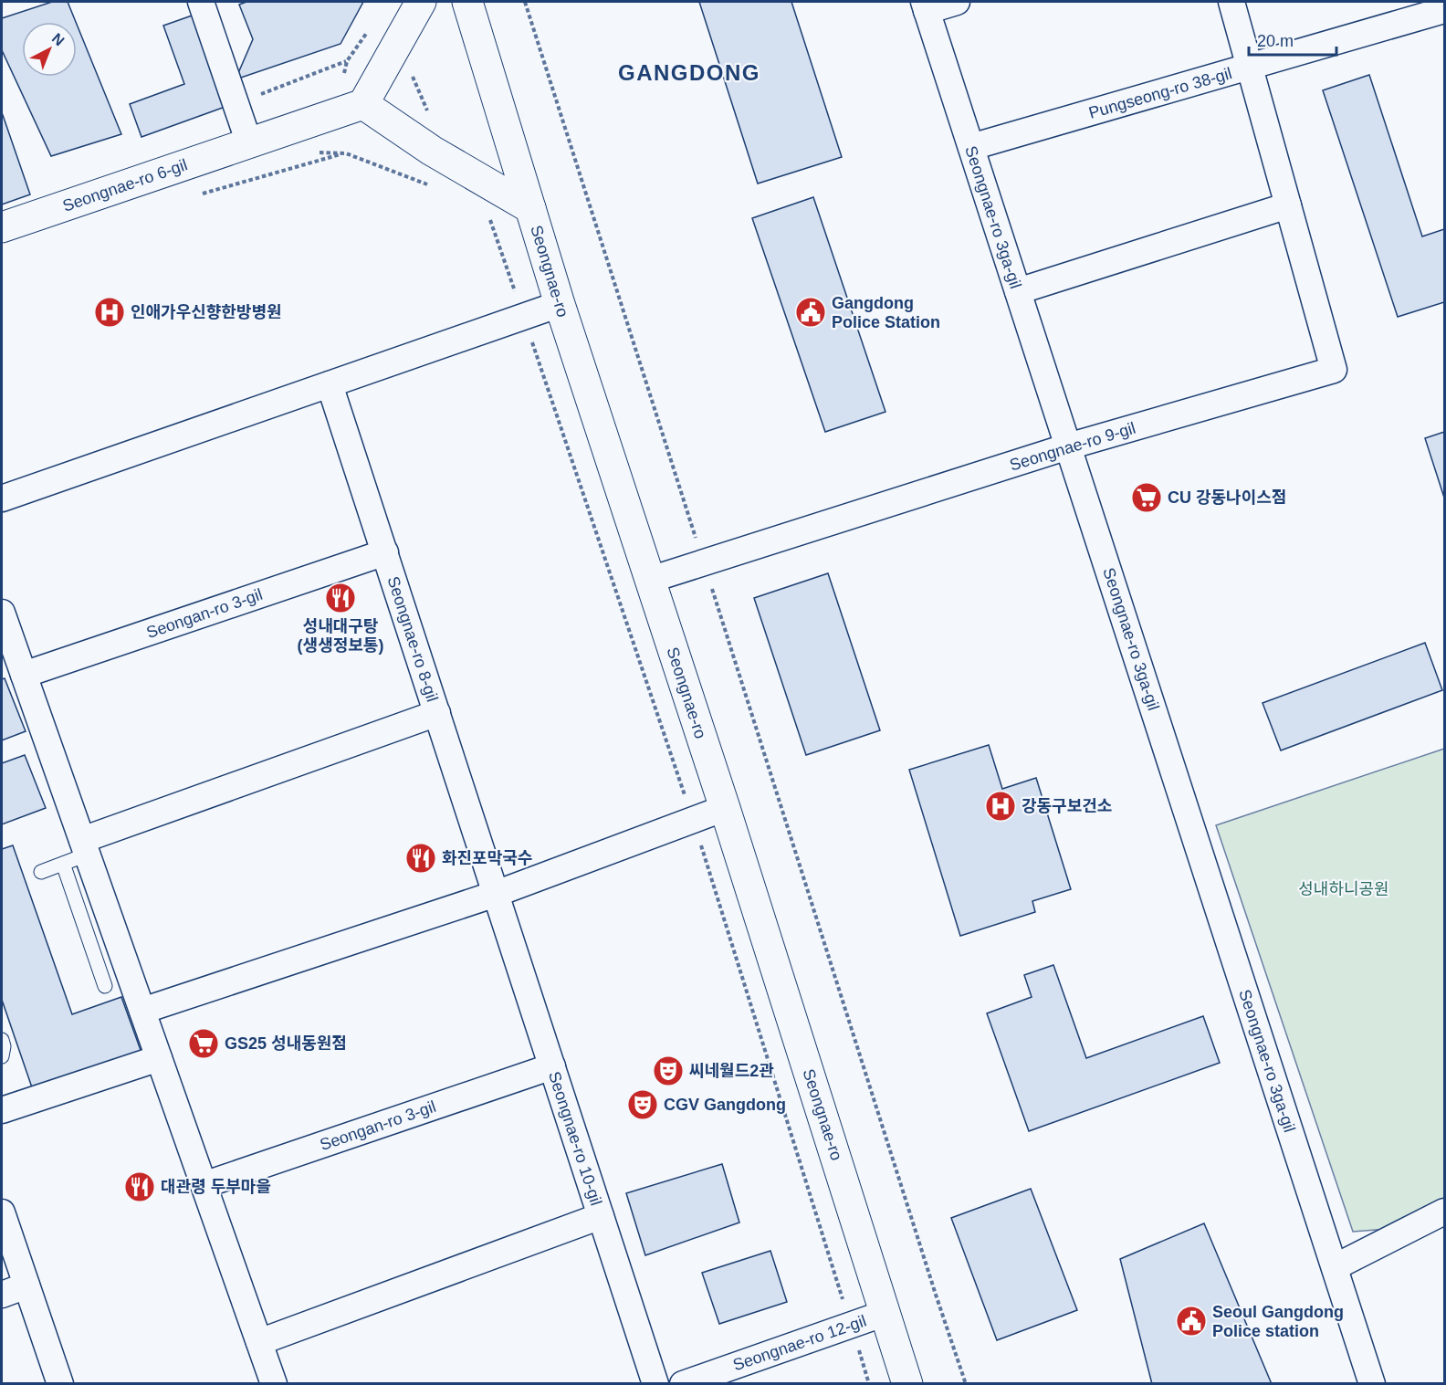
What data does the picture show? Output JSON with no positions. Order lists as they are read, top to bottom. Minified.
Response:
{"streets":{"street":["Pungseong-ro 38-gil","Seongnae-ro 6-gil","Seongnae-ro 3ga-gil","Seongnae-ro","Seongnae-ro 9-gil","Seongan-ro 3-gil","Seongnae-ro 8-gil","Seongnae-ro 10-gil","Seongnae-ro 12-gil"]},"crossings":[["Pungseong-ro 38-gil","Seongnae-ro 3ga-gil"],["Pungseong-ro 38-gil","Seongnae-ro 9-gil"],["Seongnae-ro 3ga-gil","Seongnae-ro 9-gil"],["Seongnae-ro","Seongnae-ro 9-gil"],["Seongnae-ro","Seongnae-ro 12-gil"],["Seongan-ro 3-gil","Seongnae-ro 8-gil"],["Seongan-ro 3-gil","Seongnae-ro 10-gil"],["Seongnae-ro 8-gil","Seongnae-ro 10-gil"]],"districts":["GANGDONG"],"parks":["성내하니공원"],"places":{"hospital":["인애가우신향한방병원","강동구보건소"],"public building":["Gangdong Police Station","Seoul Gangdong Police station"],"supermarket":["CU 강동나이스점","GS25 성내동원점"],"restaurant":["성내대구탕 (생생정보통)","화진포막국수","대관령 두부마을"],"theatre":["씨네월드2관","CGV Gangdong"]},"scale_bar":"20 m","north":"top right"}
